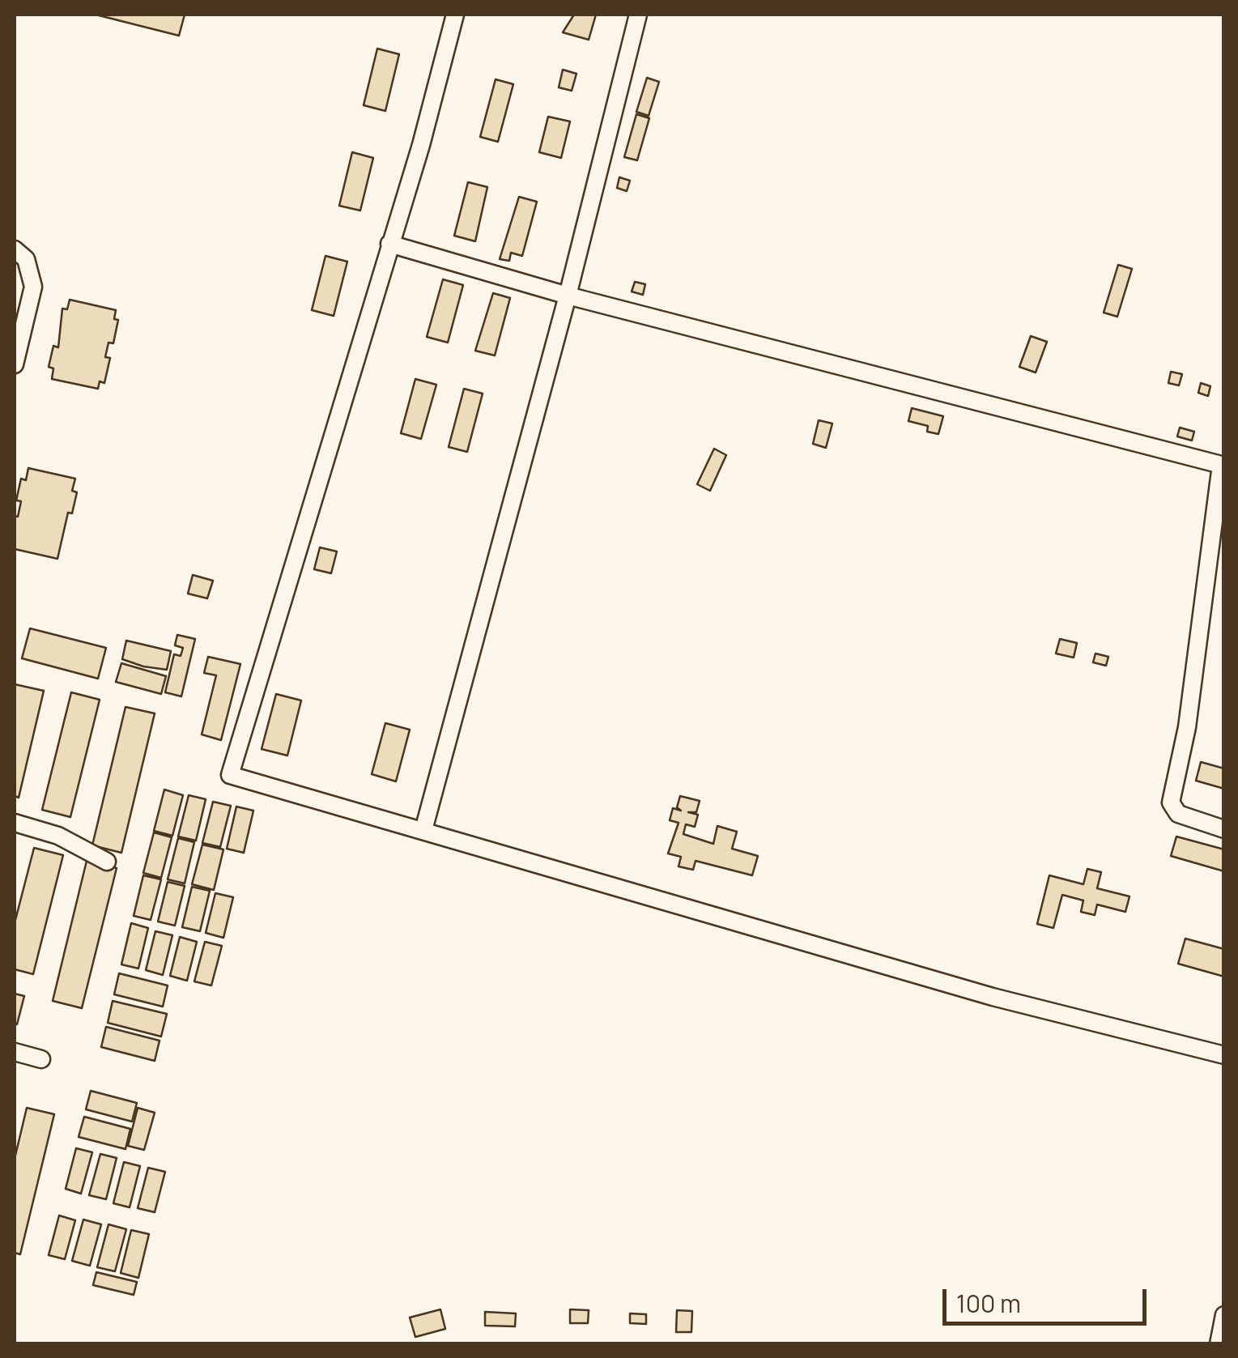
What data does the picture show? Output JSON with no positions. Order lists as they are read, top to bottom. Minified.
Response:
{"scale_bar":"100 m"}
